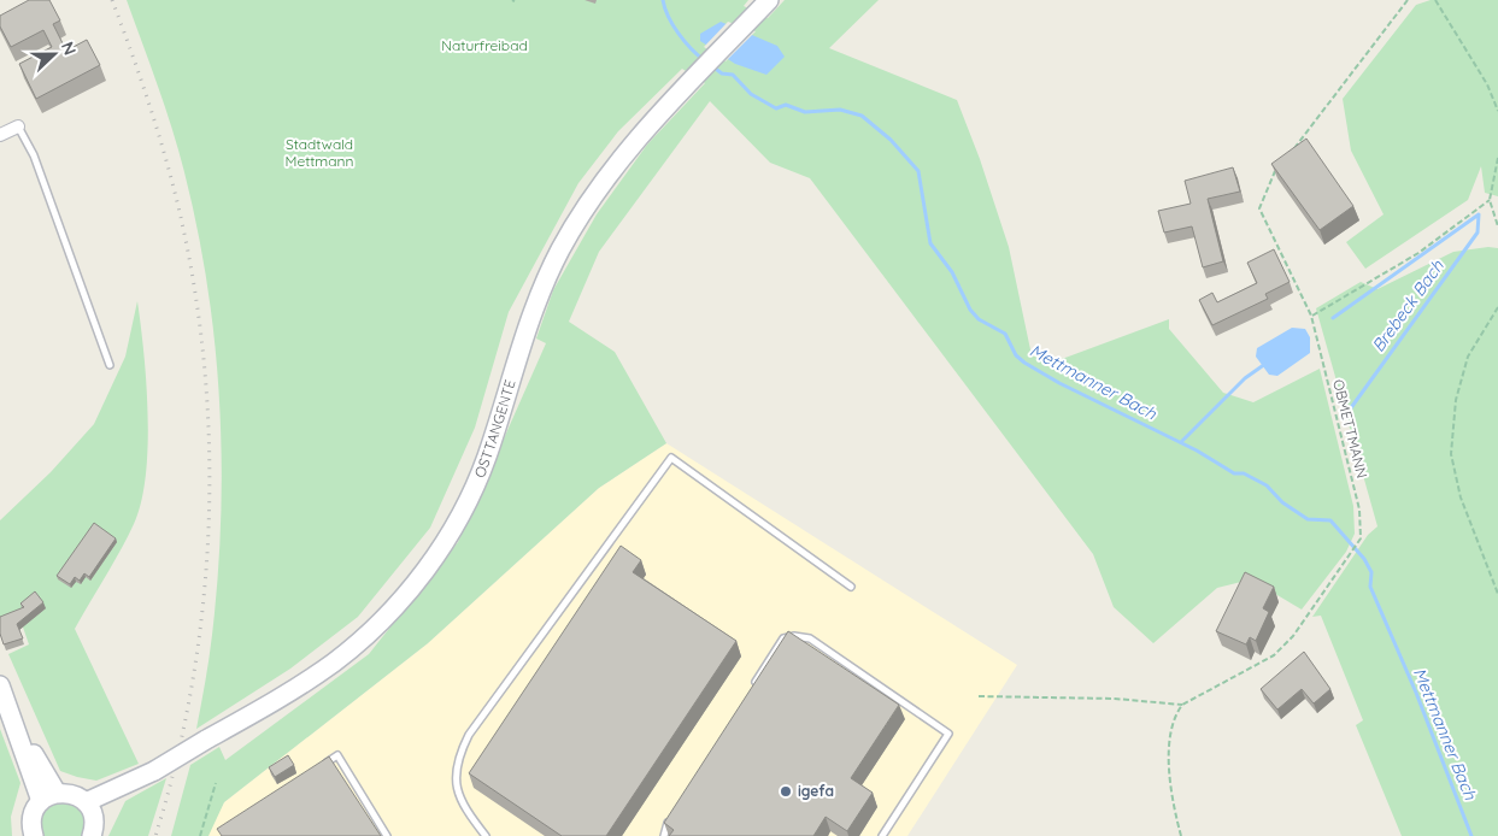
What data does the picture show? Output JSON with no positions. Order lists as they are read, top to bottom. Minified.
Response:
{"streets":{"main road":["OSTTANGENTE"],"path":["OBMETTMANN"]},"water":["Brebeck Bach","Mettmanner Bach"],"parks":["Naturfreibad","Stadtwald Mettmann"],"places":["igefa"],"north":"right"}
